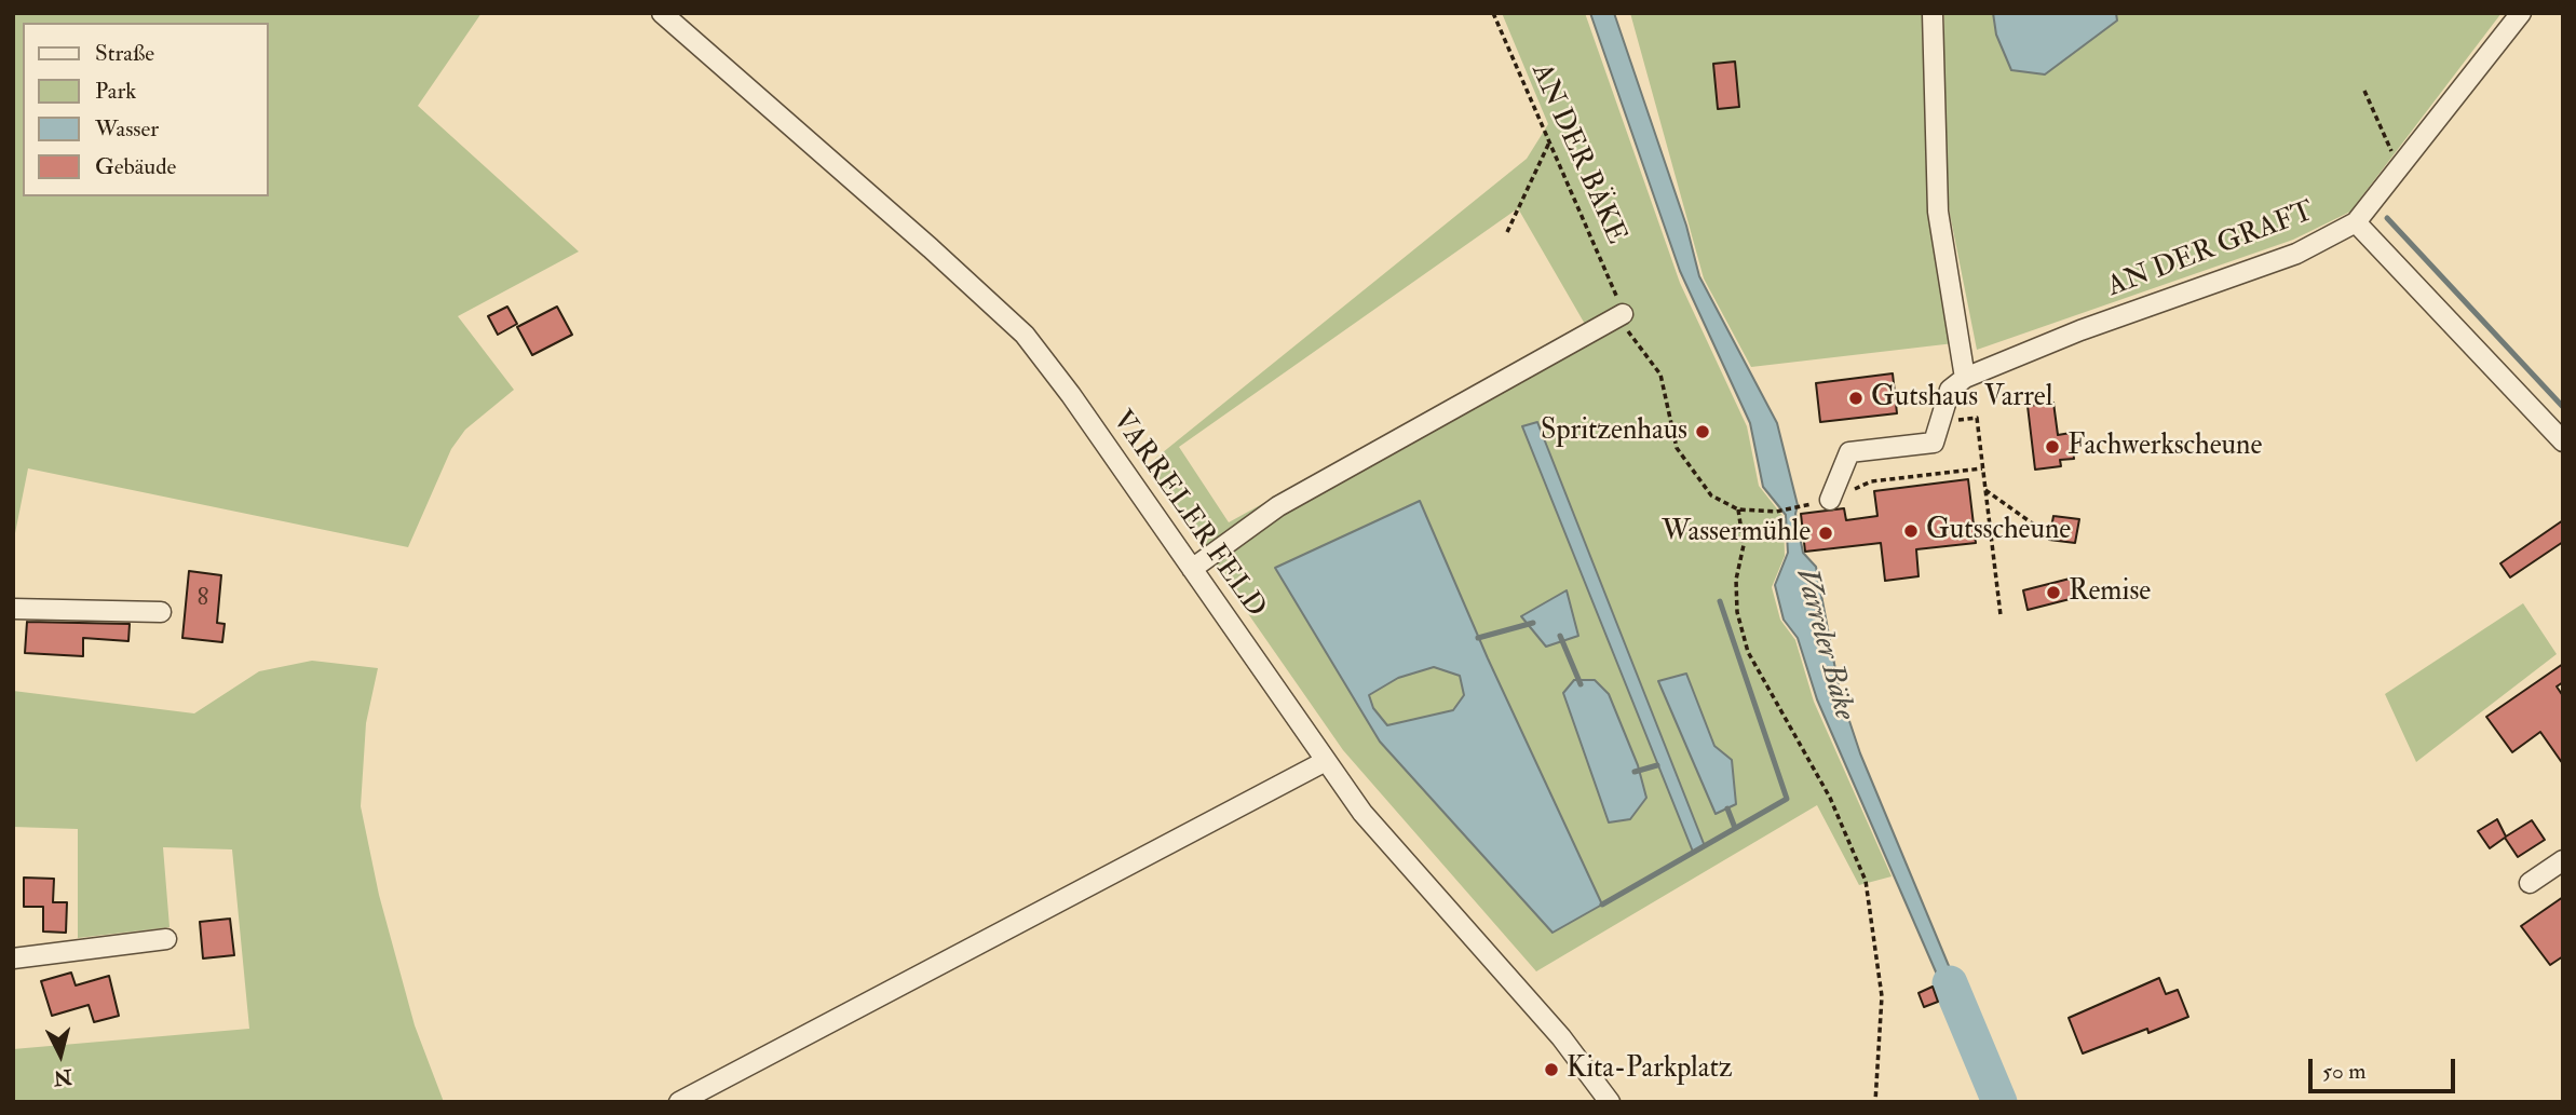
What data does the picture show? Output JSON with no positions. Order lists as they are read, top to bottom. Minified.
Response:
{"streets":{"street":["AN DER GRAFT","VARRELER FELD"],"path":["AN DER BÄKE"]},"water":["Varreler Bäke"],"places":["Gutshaus Varrel","Spritzenhaus","Fachwerkscheune","Gutsscheune","Wassermühle","Remise","Kita-Parkplatz"],"house_numbers":["8"],"legend":["Straße","Park","Wasser","Gebäude"],"scale_bar":"50 m","north":"bottom"}
